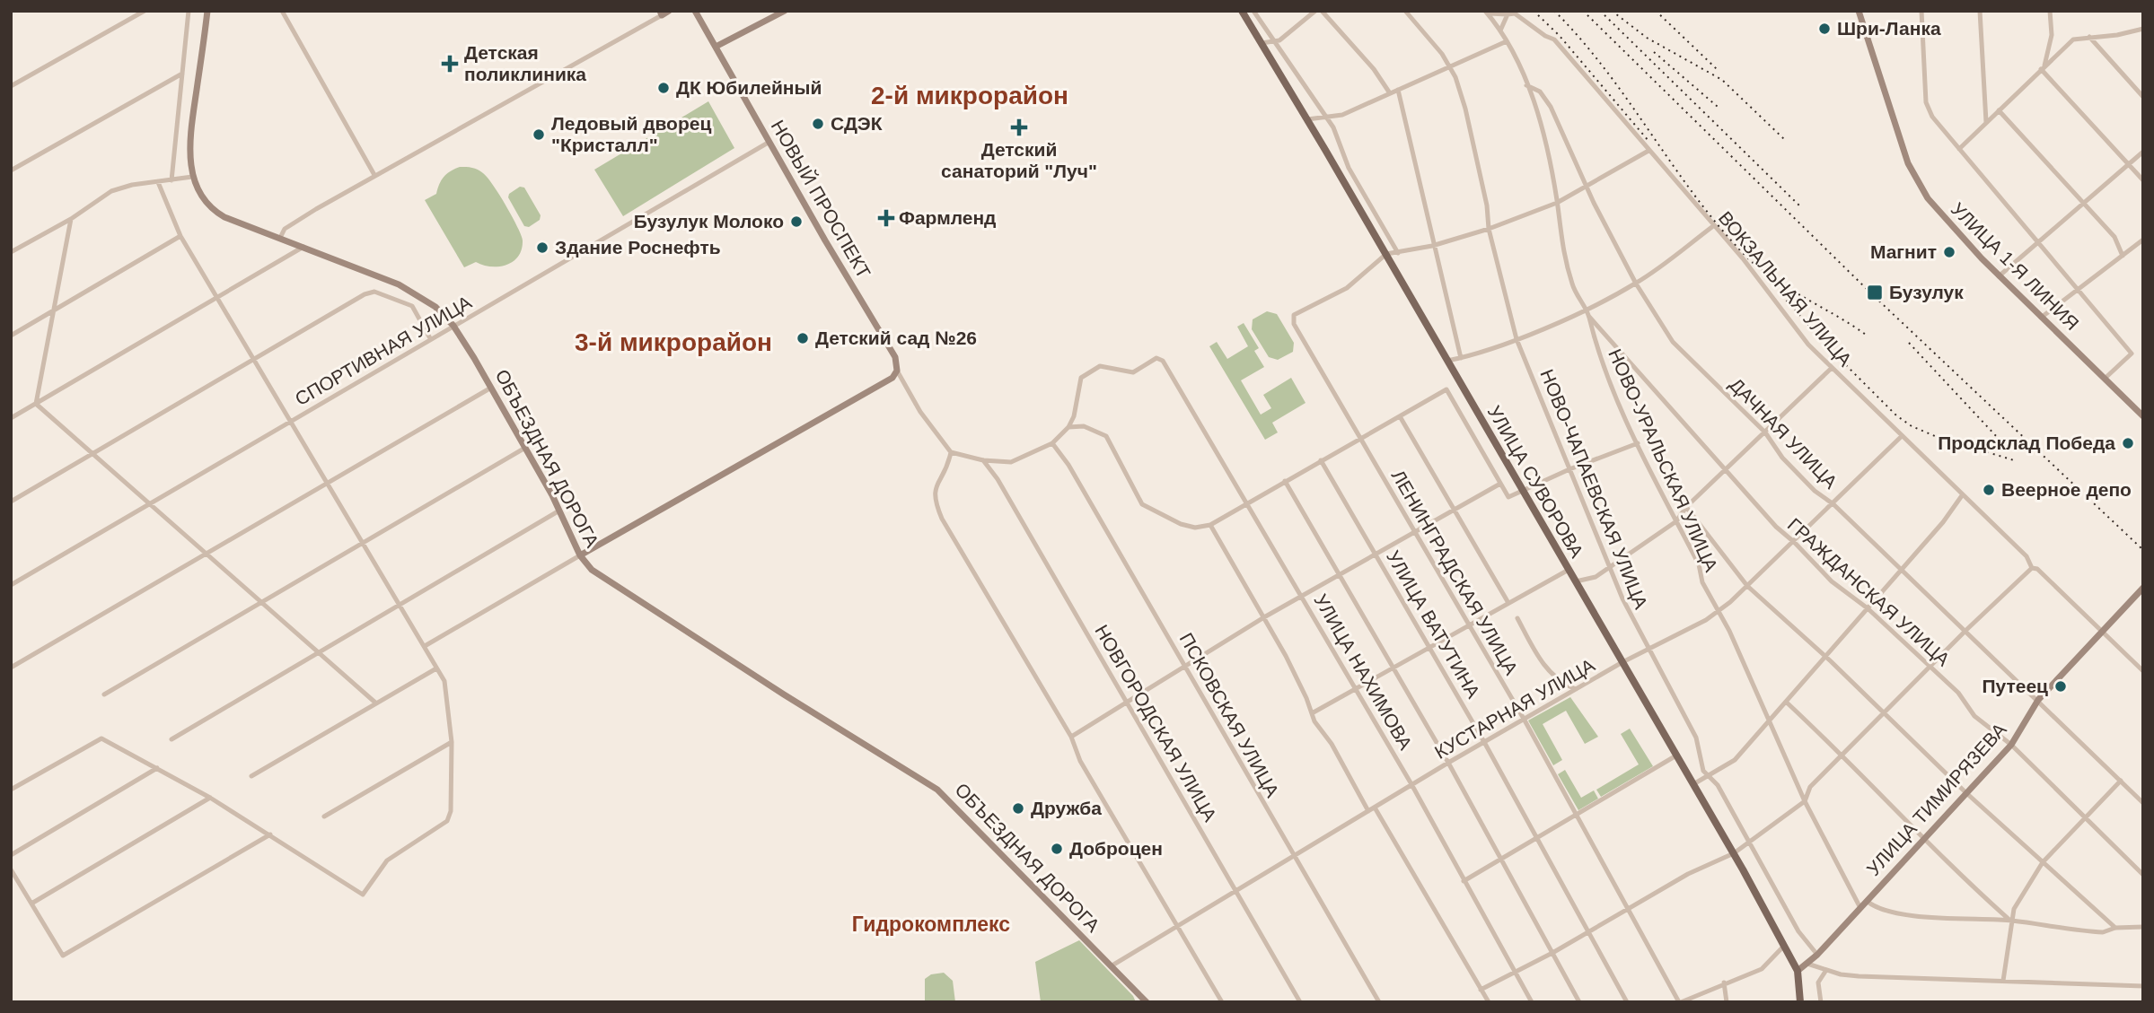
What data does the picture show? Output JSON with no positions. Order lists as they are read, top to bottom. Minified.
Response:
{"streets":{"main road":["НОВЫЙ ПРОСПЕКТ","УЛИЦА 1-Я ЛИНИЯ","ОБЪЕЗДНАЯ ДОРОГА","УЛИЦА СУВОРОВА","УЛИЦА ТИМИРЯЗЕВА"],"street":["ВОКЗАЛЬНАЯ УЛИЦА","СПОРТИВНАЯ УЛИЦА","ДАЧНАЯ УЛИЦА","НОВО-УРАЛЬСКАЯ УЛИЦА","НОВО-ЧАПАЕВСКАЯ УЛИЦА","ЛЕНИНГРАДСКАЯ УЛИЦА","ГРАЖДАНСКАЯ УЛИЦА","УЛИЦА ВАТУТИНА","УЛИЦА НАХИМОВА","КУСТАРНАЯ УЛИЦА","ПСКОВСКАЯ УЛИЦА","НОВГОРОДСКАЯ УЛИЦА"]},"crossings":[["НОВЫЙ ПРОСПЕКТ","СПОРТИВНАЯ УЛИЦА"],["ВОКЗАЛЬНАЯ УЛИЦА","НОВО-УРАЛЬСКАЯ УЛИЦА"],["ВОКЗАЛЬНАЯ УЛИЦА","КУСТАРНАЯ УЛИЦА"],["ВОКЗАЛЬНАЯ УЛИЦА","УЛИЦА ТИМИРЯЗЕВА"],["СПОРТИВНАЯ УЛИЦА","ОБЪЕЗДНАЯ ДОРОГА"],["ДАЧНАЯ УЛИЦА","НОВО-УРАЛЬСКАЯ УЛИЦА"],["ДАЧНАЯ УЛИЦА","КУСТАРНАЯ УЛИЦА"],["ДАЧНАЯ УЛИЦА","УЛИЦА ТИМИРЯЗЕВА"],["ОБЪЕЗДНАЯ ДОРОГА","КУСТАРНАЯ УЛИЦА"],["НОВО-УРАЛЬСКАЯ УЛИЦА","ГРАЖДАНСКАЯ УЛИЦА"],["НОВО-УРАЛЬСКАЯ УЛИЦА","КУСТАРНАЯ УЛИЦА"],["НОВО-УРАЛЬСКАЯ УЛИЦА","УЛИЦА ТИМИРЯЗЕВА"],["УЛИЦА СУВОРОВА","ЛЕНИНГРАДСКАЯ УЛИЦА"],["УЛИЦА СУВОРОВА","КУСТАРНАЯ УЛИЦА"],["УЛИЦА СУВОРОВА","УЛИЦА ТИМИРЯЗЕВА"],["НОВО-ЧАПАЕВСКАЯ УЛИЦА","КУСТАРНАЯ УЛИЦА"],["НОВО-ЧАПАЕВСКАЯ УЛИЦА","УЛИЦА ТИМИРЯЗЕВА"],["ЛЕНИНГРАДСКАЯ УЛИЦА","КУСТАРНАЯ УЛИЦА"],["ГРАЖДАНСКАЯ УЛИЦА","КУСТАРНАЯ УЛИЦА"],["ГРАЖДАНСКАЯ УЛИЦА","УЛИЦА ТИМИРЯЗЕВА"],["УЛИЦА ВАТУТИНА","КУСТАРНАЯ УЛИЦА"],["УЛИЦА НАХИМОВА","КУСТАРНАЯ УЛИЦА"],["КУСТАРНАЯ УЛИЦА","ПСКОВСКАЯ УЛИЦА"],["КУСТАРНАЯ УЛИЦА","НОВГОРОДСКАЯ УЛИЦА"]],"districts":["2-й микрорайон","3-й микрорайон","Гидрокомплекс"],"places":{"other":["Шри-Ланка","ДК Юбилейный","СДЭК","Ледовый дворец \"Кристалл\"","Бузулук Молоко","Здание Роснефть","Магнит","Детский сад №26","Продсклад Победа","Веерное депо","Путеец","Дружба","Доброцен"],"health":["Детская поликлиника","Детский санаторий \"Луч\"","Фармленд"],"transit":["Бузулук"]}}
